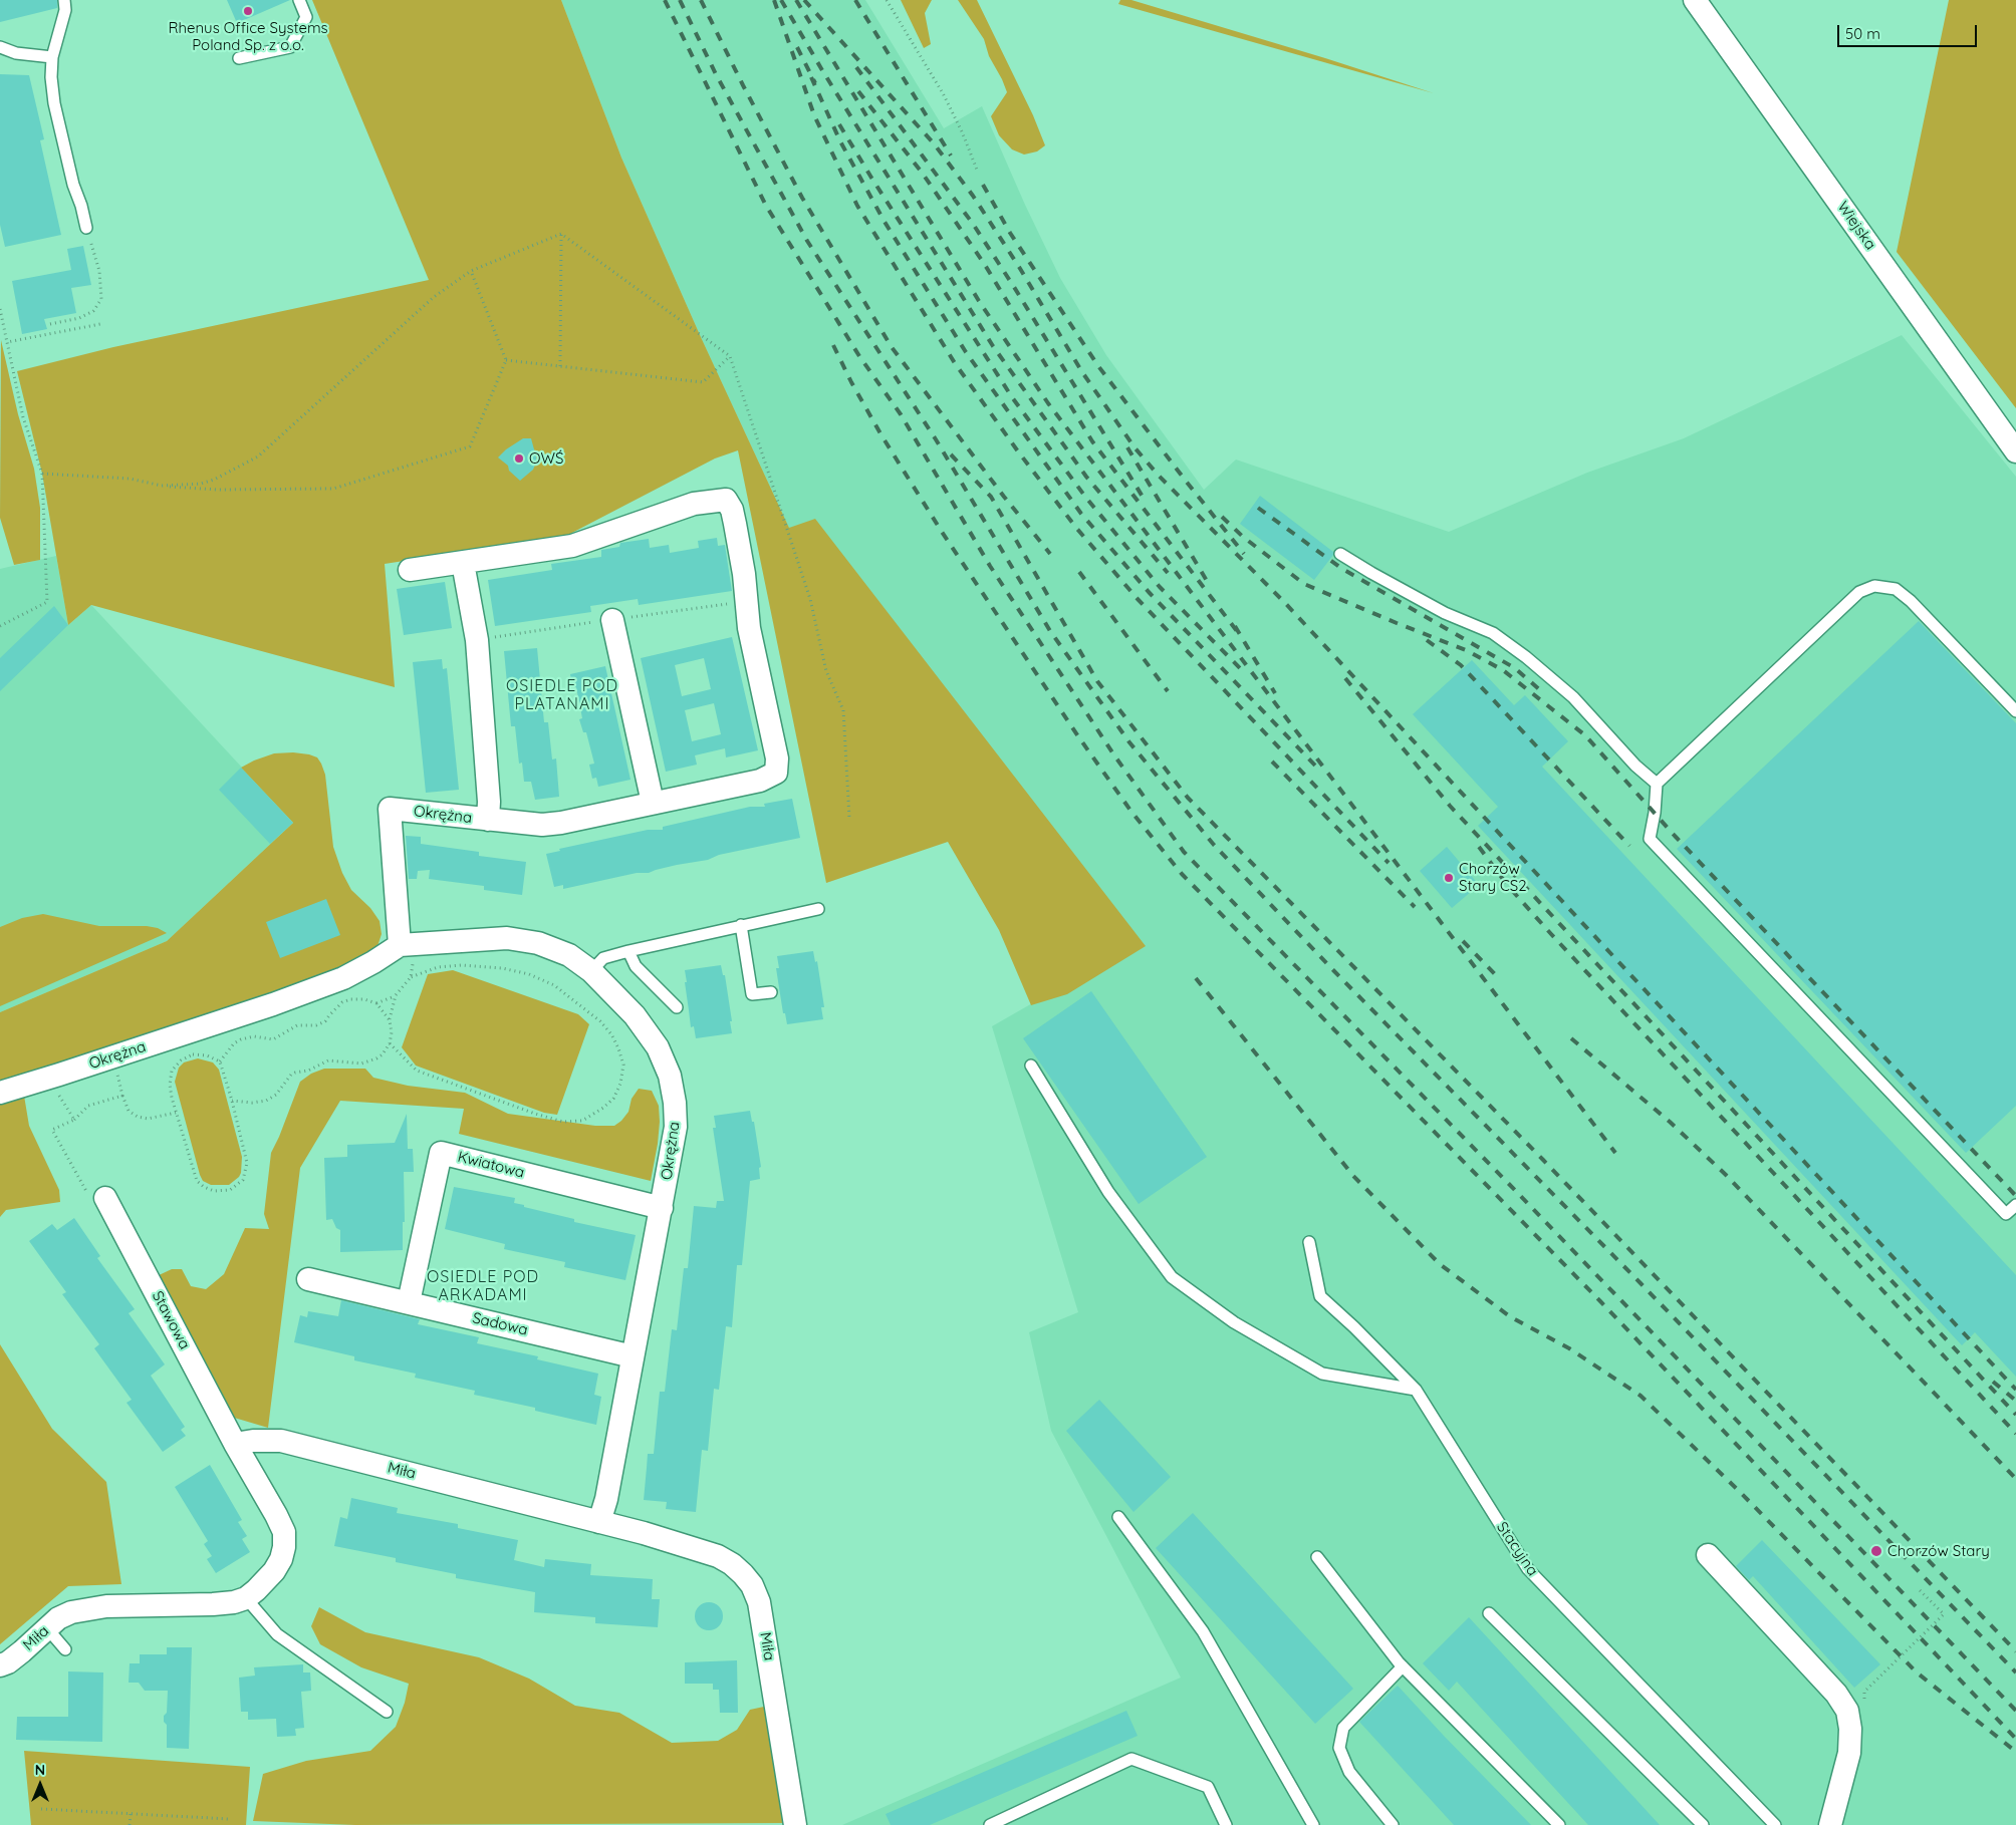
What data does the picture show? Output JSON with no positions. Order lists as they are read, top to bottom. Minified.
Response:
{"streets":{"street":["Wiejska","Okrężna","Kwiatowa","Stawowa","Sadowa","Miła"],"lane":["Stacyjna"]},"crossings":[["Okrężna","Kwiatowa"],["Okrężna","Sadowa"],["Okrężna","Miła"],["Kwiatowa","Sadowa"],["Stawowa","Miła"]],"districts":["OSIEDLE POD PLATANAMI","OSIEDLE POD ARKADAMI"],"places":["Rhenus Office Systems Poland Sp. z o.o.","OWŚ","Chorzów Stary CS2","Chorzów Stary"],"scale_bar":"50 m","north":"top"}
